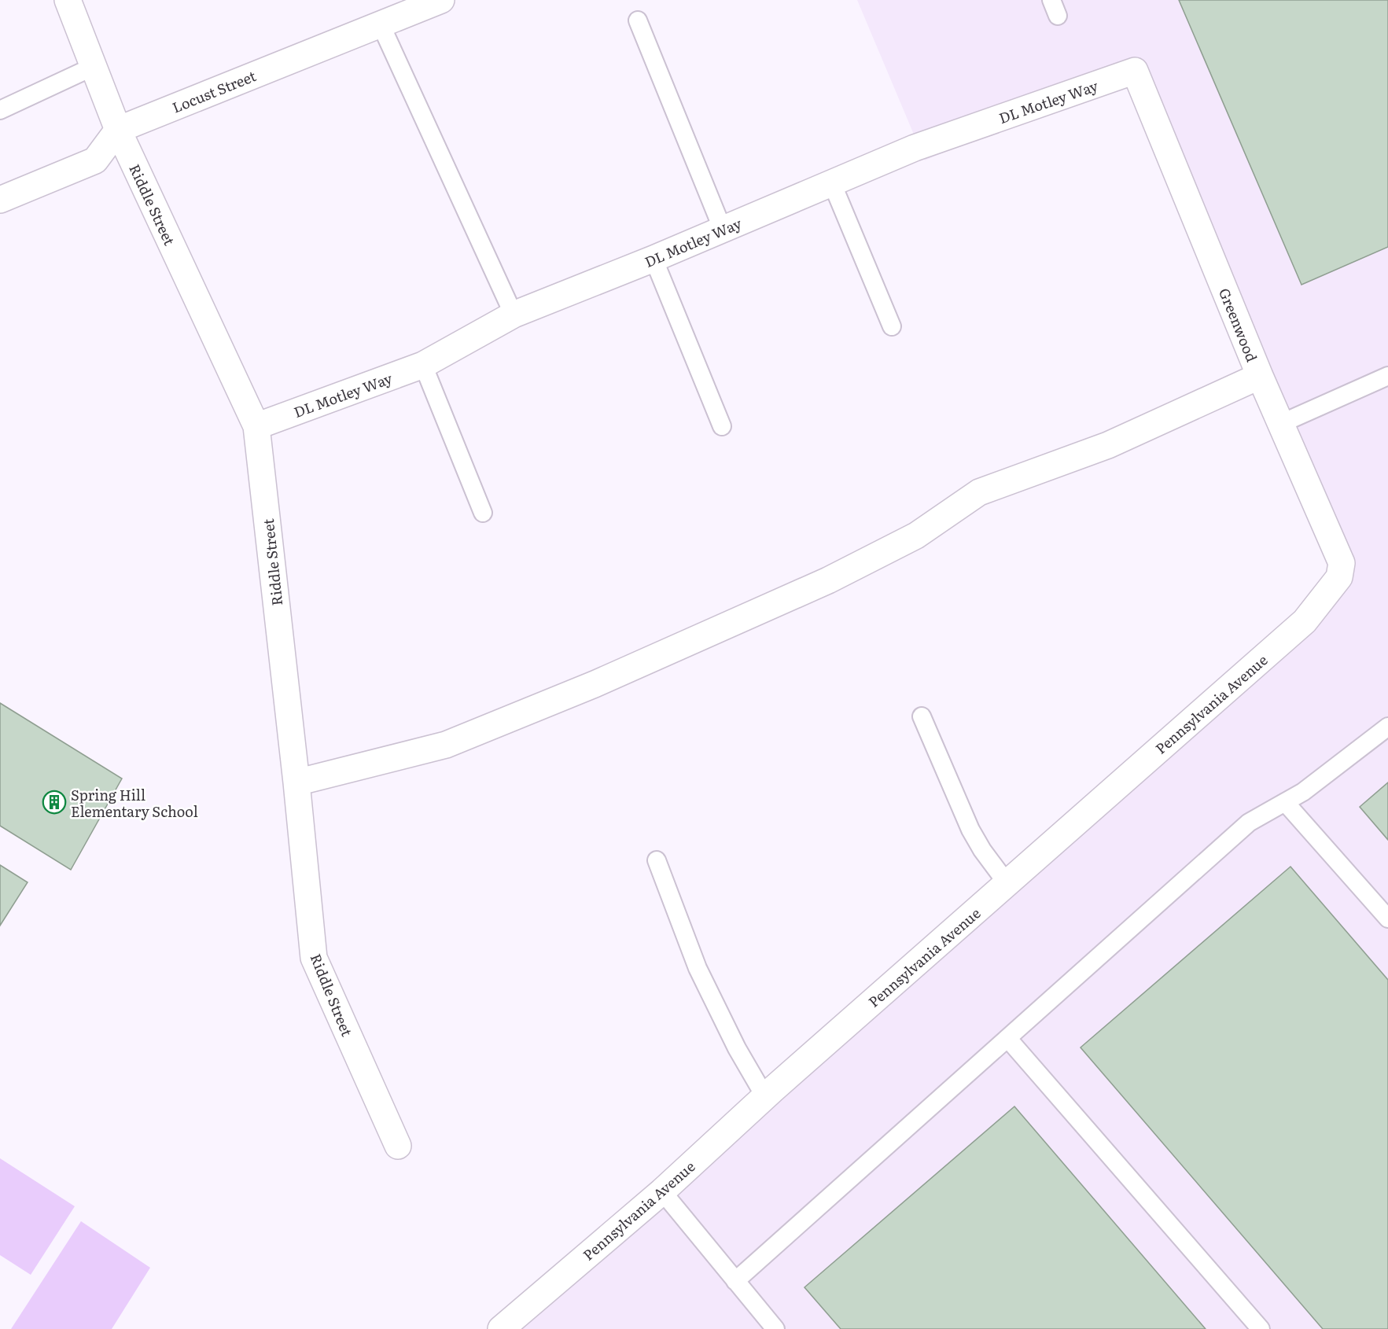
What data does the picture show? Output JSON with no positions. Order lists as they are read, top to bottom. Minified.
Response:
{"streets":{"street":["Locust Street","DL Motley Way","Riddle Street","Greenwood","Pennsylvania Avenue"]},"crossings":[["Locust Street","Riddle Street"],["DL Motley Way","Riddle Street"],["DL Motley Way","Greenwood"],["Greenwood","Pennsylvania Avenue"]],"places":{"building":["Spring Hill Elementary School"]}}
